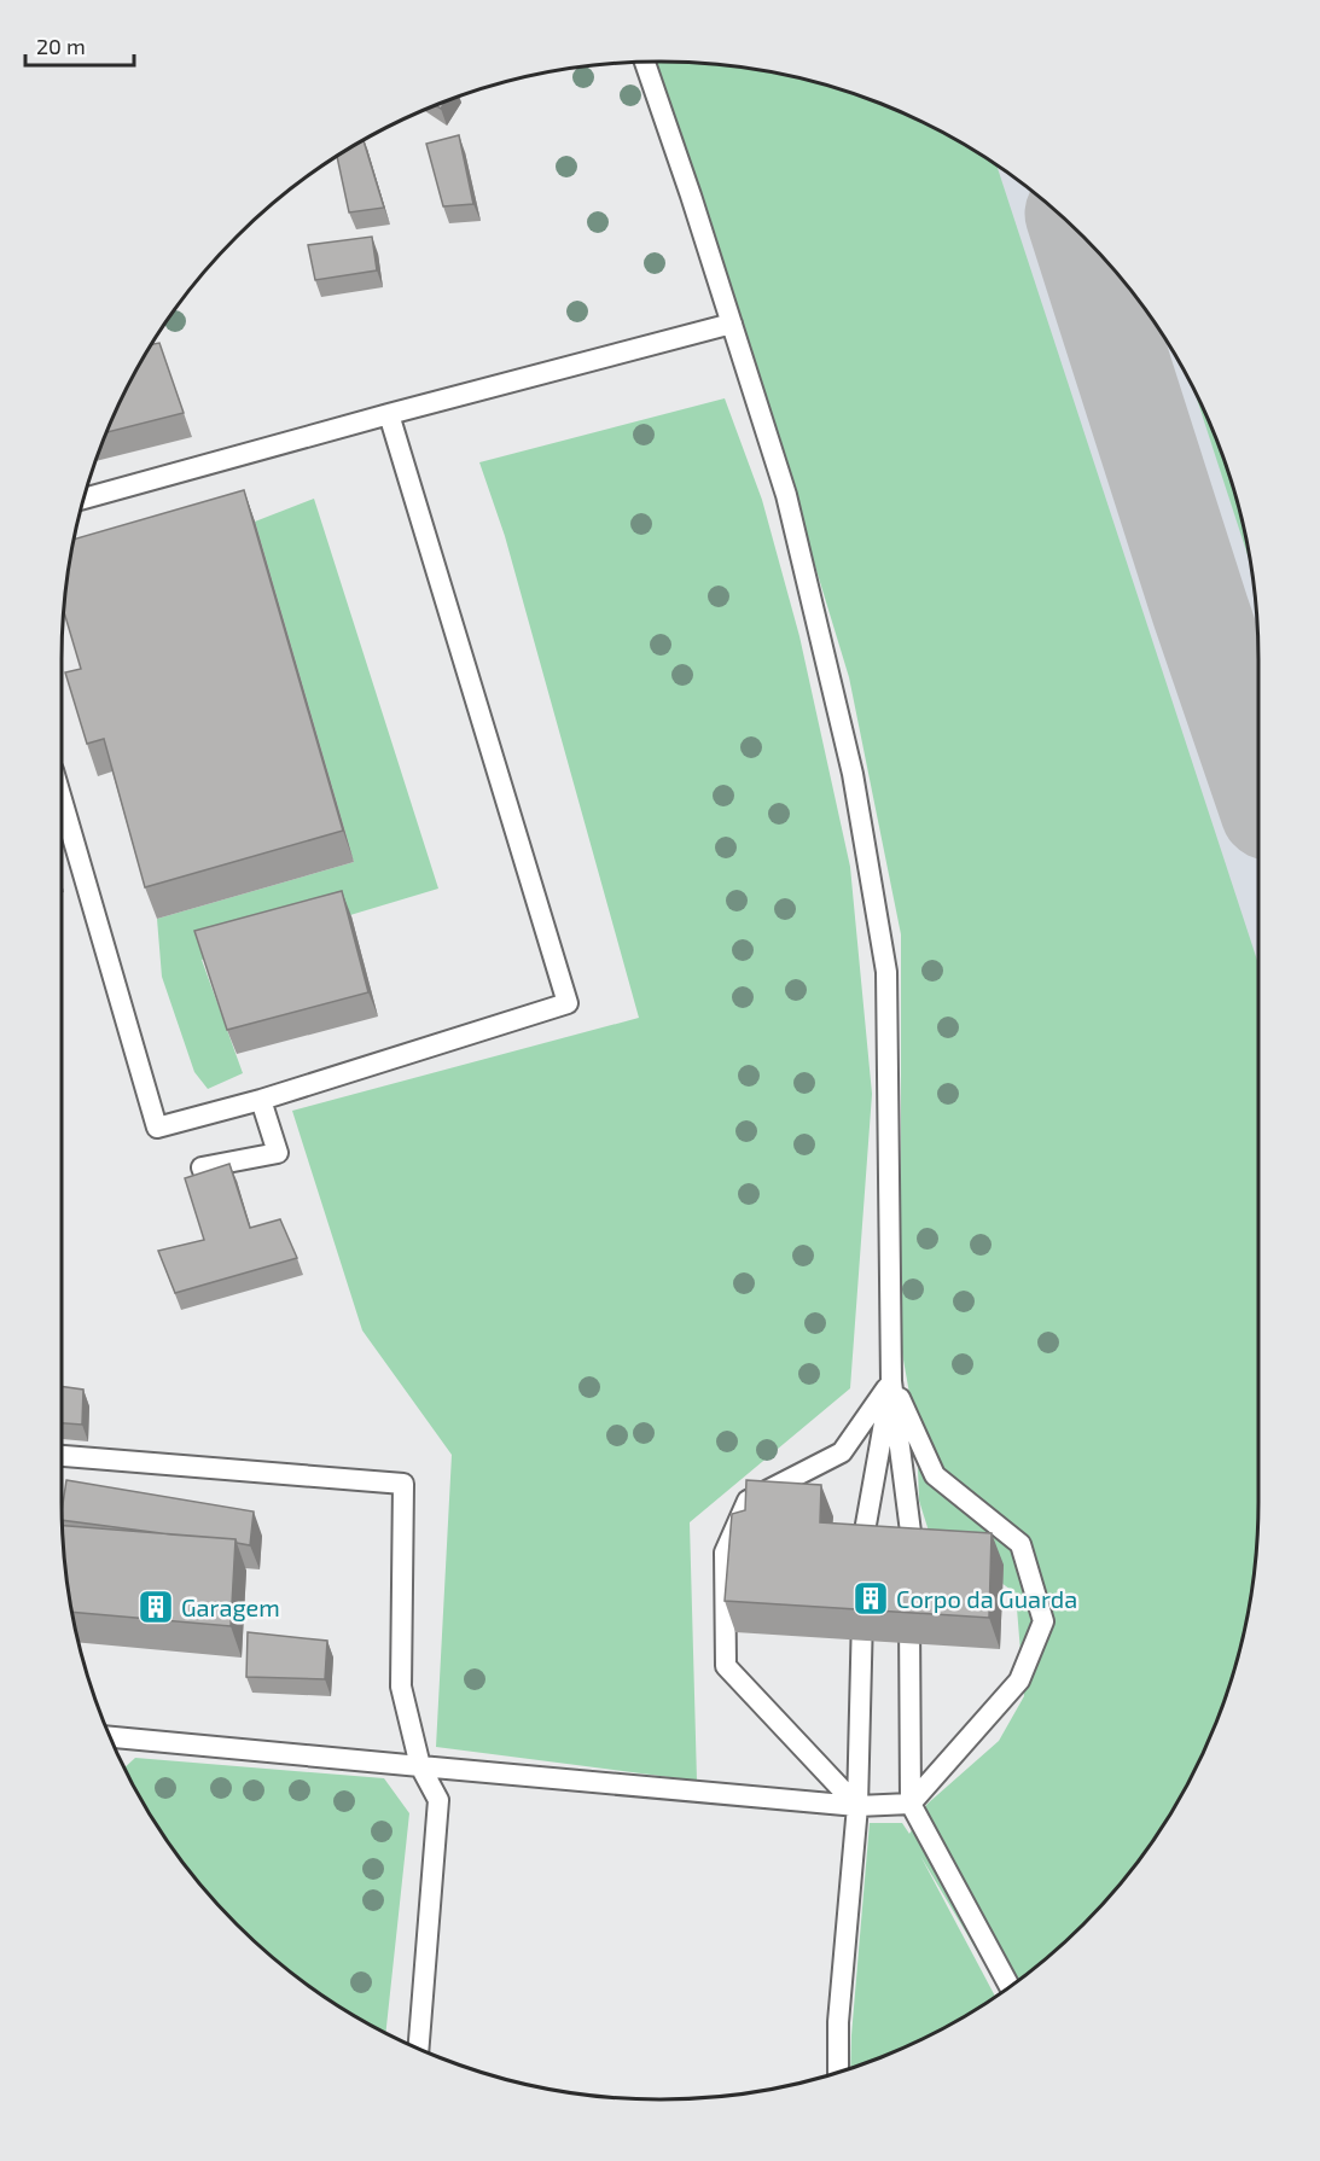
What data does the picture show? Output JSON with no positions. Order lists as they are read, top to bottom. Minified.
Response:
{"places":{"building":["Corpo da Guarda","Garagem"]},"scale_bar":"20 m"}
